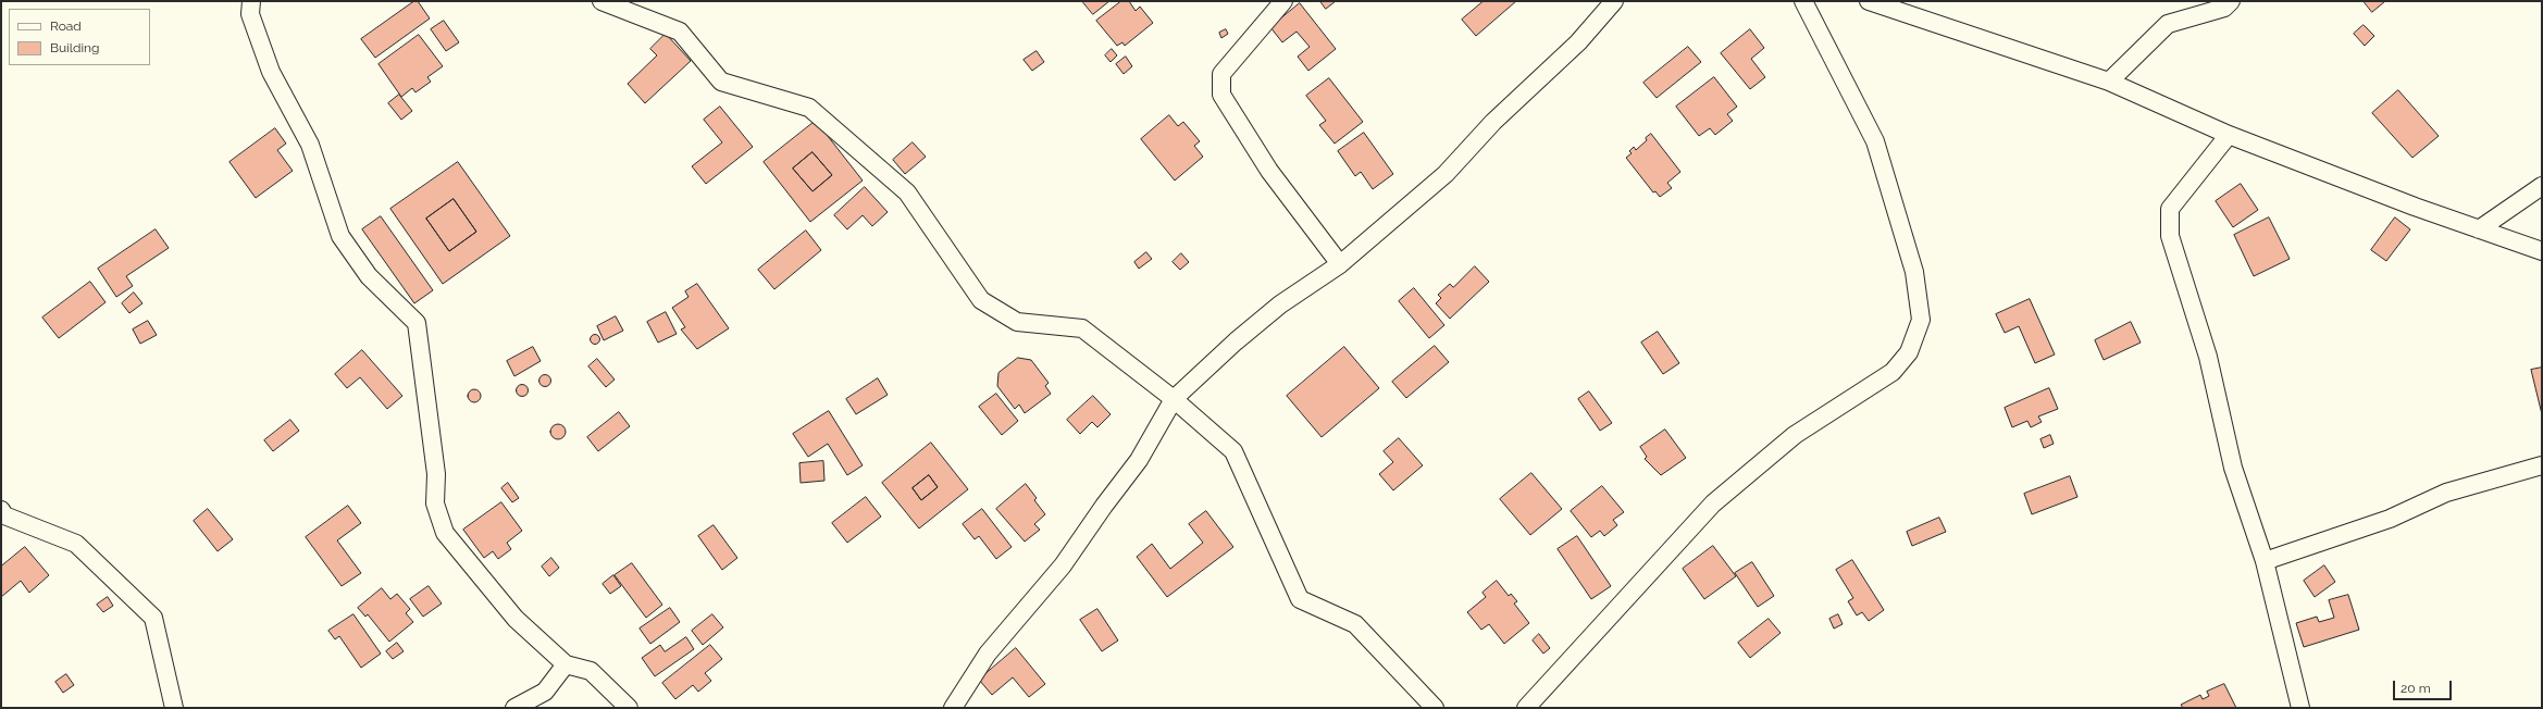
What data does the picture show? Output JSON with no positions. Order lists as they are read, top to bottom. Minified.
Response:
{"legend":["Road","Building"],"scale_bar":"20 m"}
